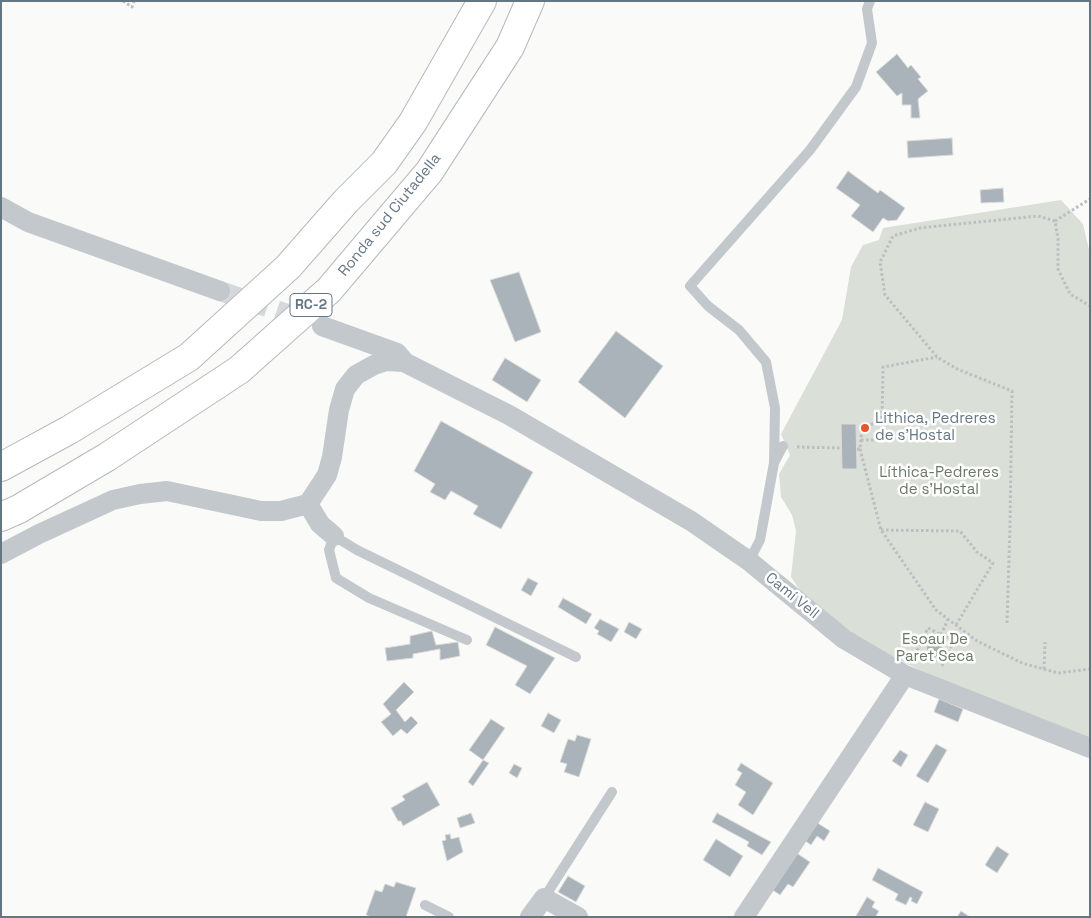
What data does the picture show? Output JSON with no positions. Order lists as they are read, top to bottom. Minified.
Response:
{"streets":{"main road":["Ronda sud Ciutadella","RC-2"],"street":["Camí Vell"]},"parks":["Líthica-Pedreres de s’Hostal","Esoau De Paret Seca"],"places":["Lithica, Pedreres de s'Hostal"]}
